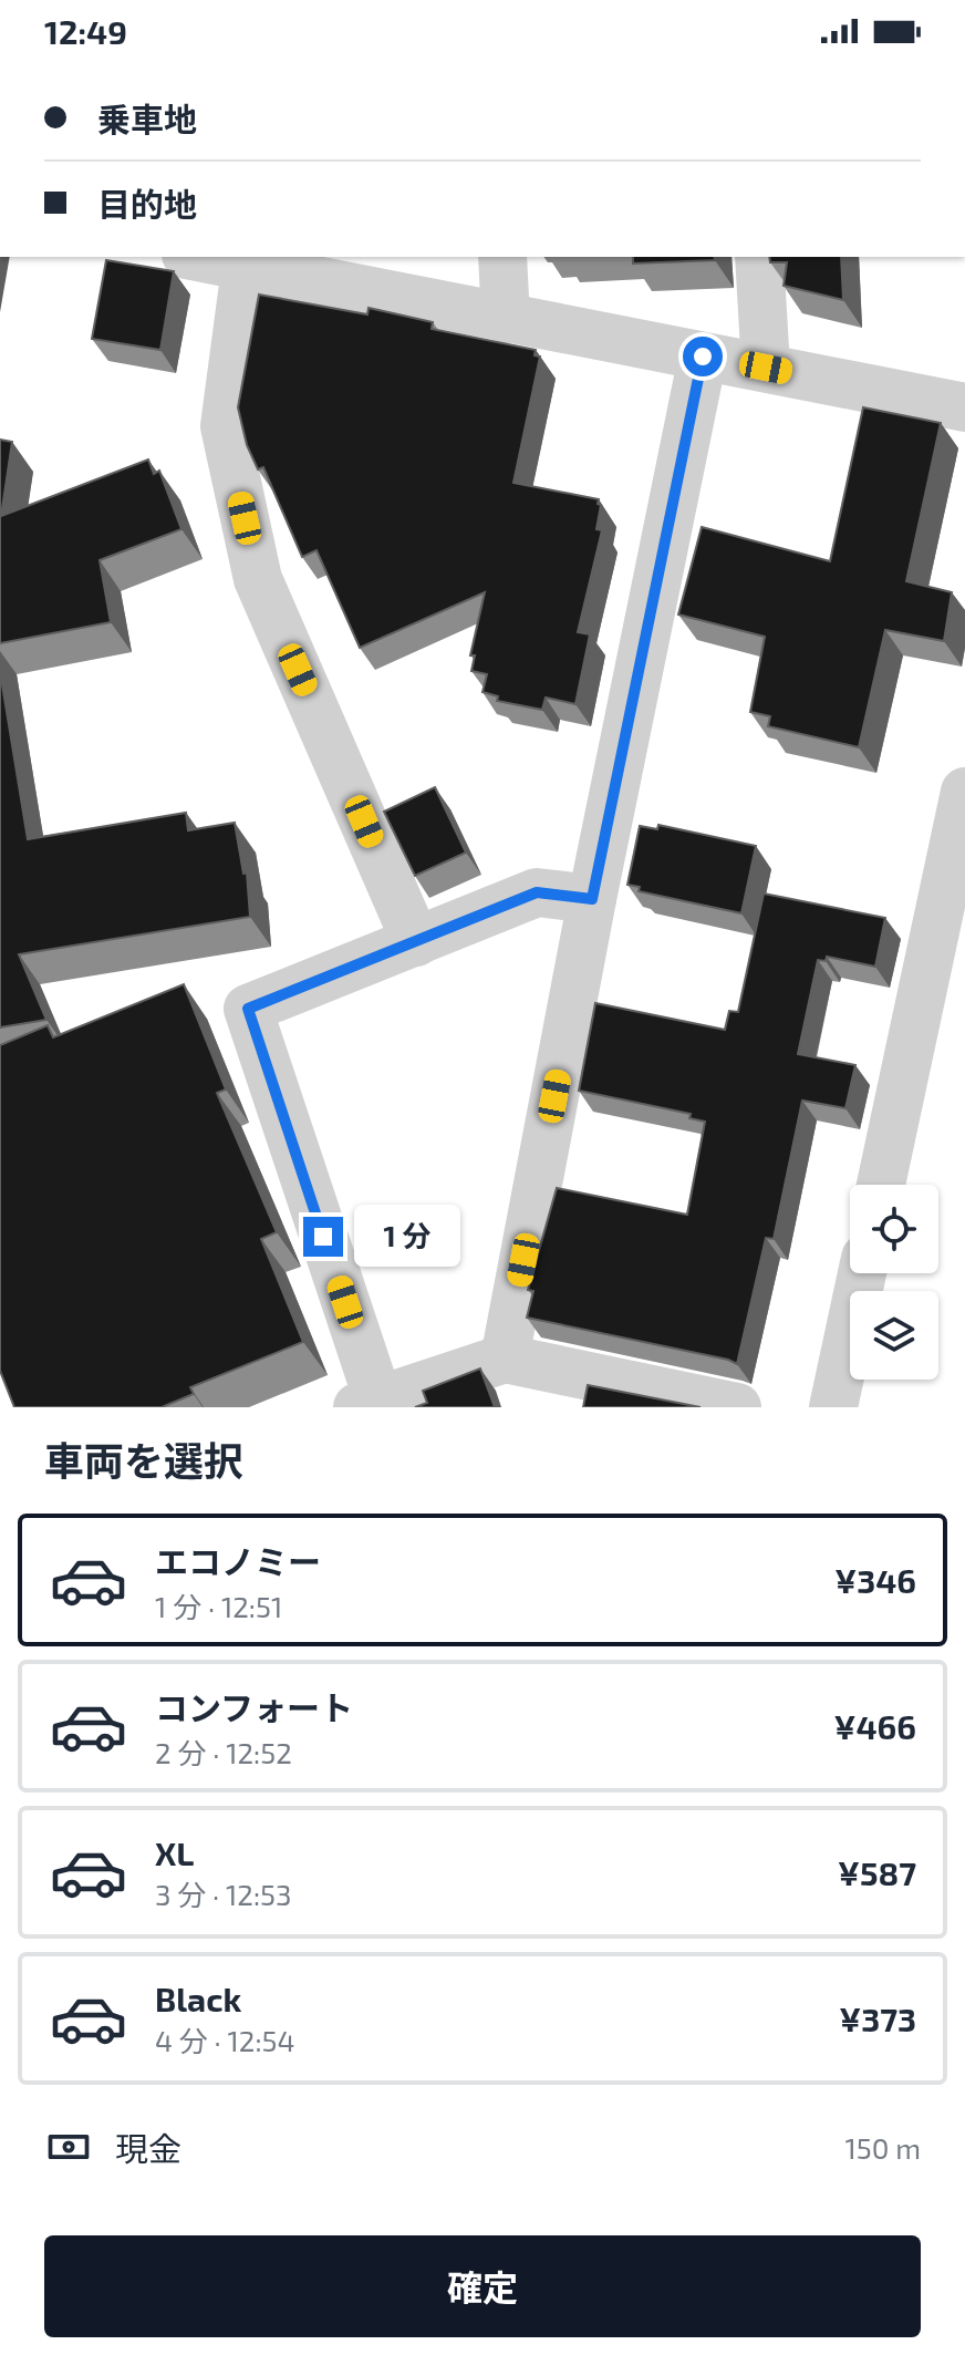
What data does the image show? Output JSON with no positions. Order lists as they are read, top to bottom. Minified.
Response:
{"page":{"status":"12:49","banner":["乗車地","目的地"],"bubble":"1 分","heading":"車両を選択","list":[{"name":"エコノミー","note":"1 分 · 12:51","value":"¥346"},{"name":"コンフォート","note":"2 分 · 12:52","value":"¥466"},{"name":"XL","note":"3 分 · 12:53","value":"¥587"},{"name":"Black","note":"4 分 · 12:54","value":"¥373"}],"pay":["現金","150 m"],"buttons":"確定"}}
